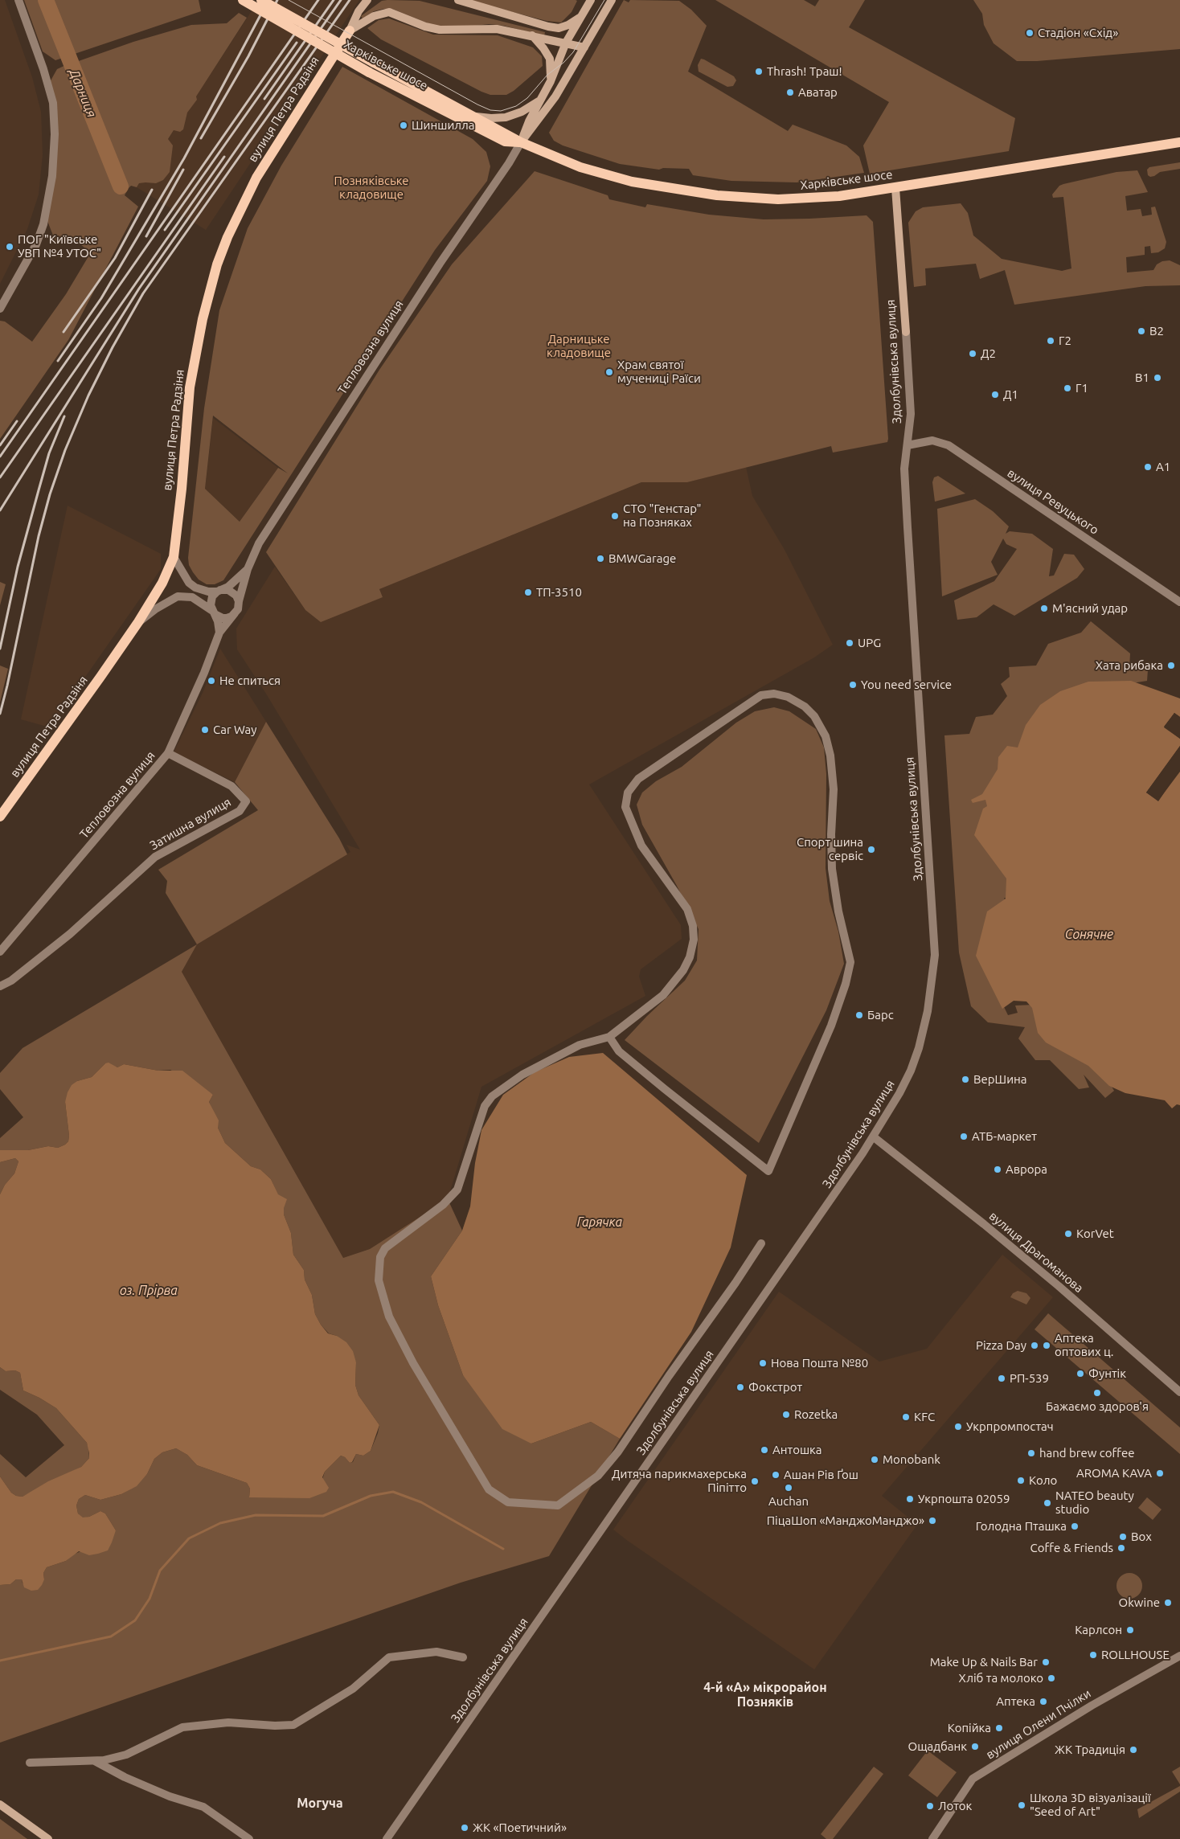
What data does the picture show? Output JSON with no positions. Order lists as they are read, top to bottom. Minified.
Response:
{"streets":{"main road":["Харківське шосе","вулиця Петра Радзіня","Здолбунівська вулиця"],"street":["Тепловозна вулиця","вулиця Ревуцького","Затишна вулиця","вулиця Драгоманова","вулиця Олени Пчілки"]},"crossings":[["Харківське шосе","Тепловозна вулиця"],["Харківське шосе","Здолбунівська вулиця"],["Тепловозна вулиця","Затишна вулиця"],["Здолбунівська вулиця","вулиця Ревуцького"],["Здолбунівська вулиця","вулиця Драгоманова"]],"districts":["4-й «А» мікрорайон Позняків","Могуча"],"water":["Дарниця","Сонячне","Гарячка","оз. Прірва"],"parks":["Позняківське кладовище","Дарницьке кладовище"],"places":["Стадіон «Схід»","Thrash! Траш!","Аватар","Шиншилла","ПОГ \"Київське УВП №4 УТОС\"","В2","Г2","Д2","Храм святої мучениці Раїси","В1","Г1","Д1","А1","СТО \"Генстар\" на Позняках","BMWGarage","ТП-3510","М'ясний удар","UPG","Хата рибака","Не спиться","You need service","Car Way","Спорт шина сервіс","Барс","ВерШина","АТБ-маркет","Аврора","KorVet","Pizza Day","Аптека оптових ц.","Нова Пошта №80","Фунтік","РП-539","Фокстрот","Бажаємо здоров'я","Rozetka","KFC","Укрпромпостач","Антошка","hand brew coffee","Monobank","AROMA KAVA","Ашан Рів Ґош","Коло","Дитяча парикмахерська Піпітто","Auchan","Укрпошта 02059","NATEO beauty studio","ПіцаШоп «МанджоМанджо»","Голодна Пташка","Box","Coffe & Friends","Okwine","Карлсон","ROLLHOUSE","Make Up & Nails Bar","Хліб та молоко","Аптека","Копійка","Ощадбанк","ЖК Традиція","Школа 3D візуалізації \"Seed of Art\"","Лоток","ЖК «Поетичний»"]}
